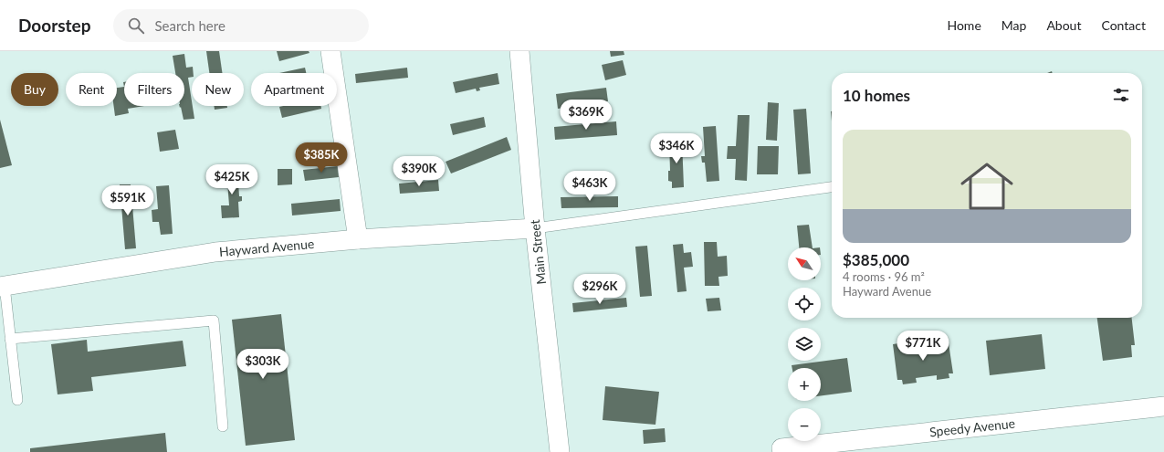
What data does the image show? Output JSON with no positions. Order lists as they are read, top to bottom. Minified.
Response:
{"streets":{"street":["Hayward Avenue","Main Street","Speedy Avenue"]},"crossings":[["Hayward Avenue","Main Street"]],"north":"top left","page":{"header":"Doorstep","search":"Search here","nav":["Home","Map","About","Contact"],"chip":["Buy","Rent","Filters","New","Apartment"],"heading":"10 homes","price":["$369K","$346K","$385K","$390K","$425K","$463K","$591K","$296K","$771K","$303K"],"list":[{"name":"$385,000","note":"4 rooms · 96 m² · Hayward Avenue"}],"map_buttons":["+","−"]}}
